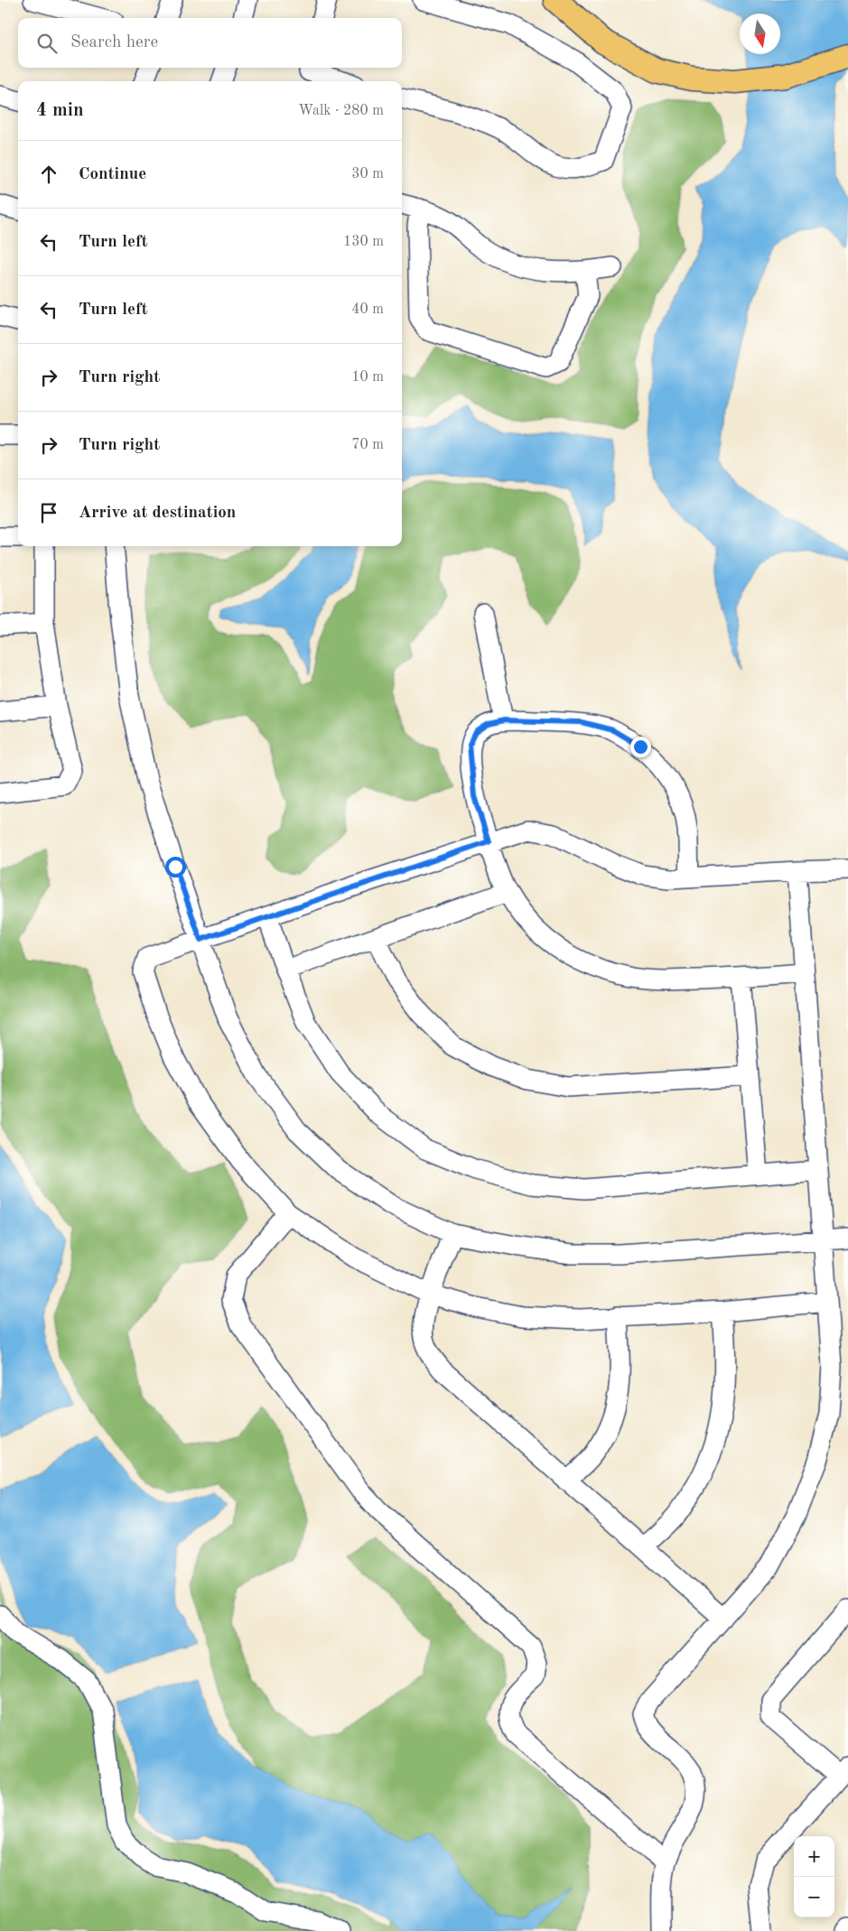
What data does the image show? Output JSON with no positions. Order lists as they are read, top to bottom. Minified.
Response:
{"north":"bottom","page":{"search":"Search here","heading":["4 min","Walk · 280 m"],"list":[["Continue","30 m"],["Turn left","130 m"],["Turn left","40 m"],["Turn right","10 m"],["Turn right","70 m"],"Arrive at destination"],"map_buttons":["+","−"]}}
